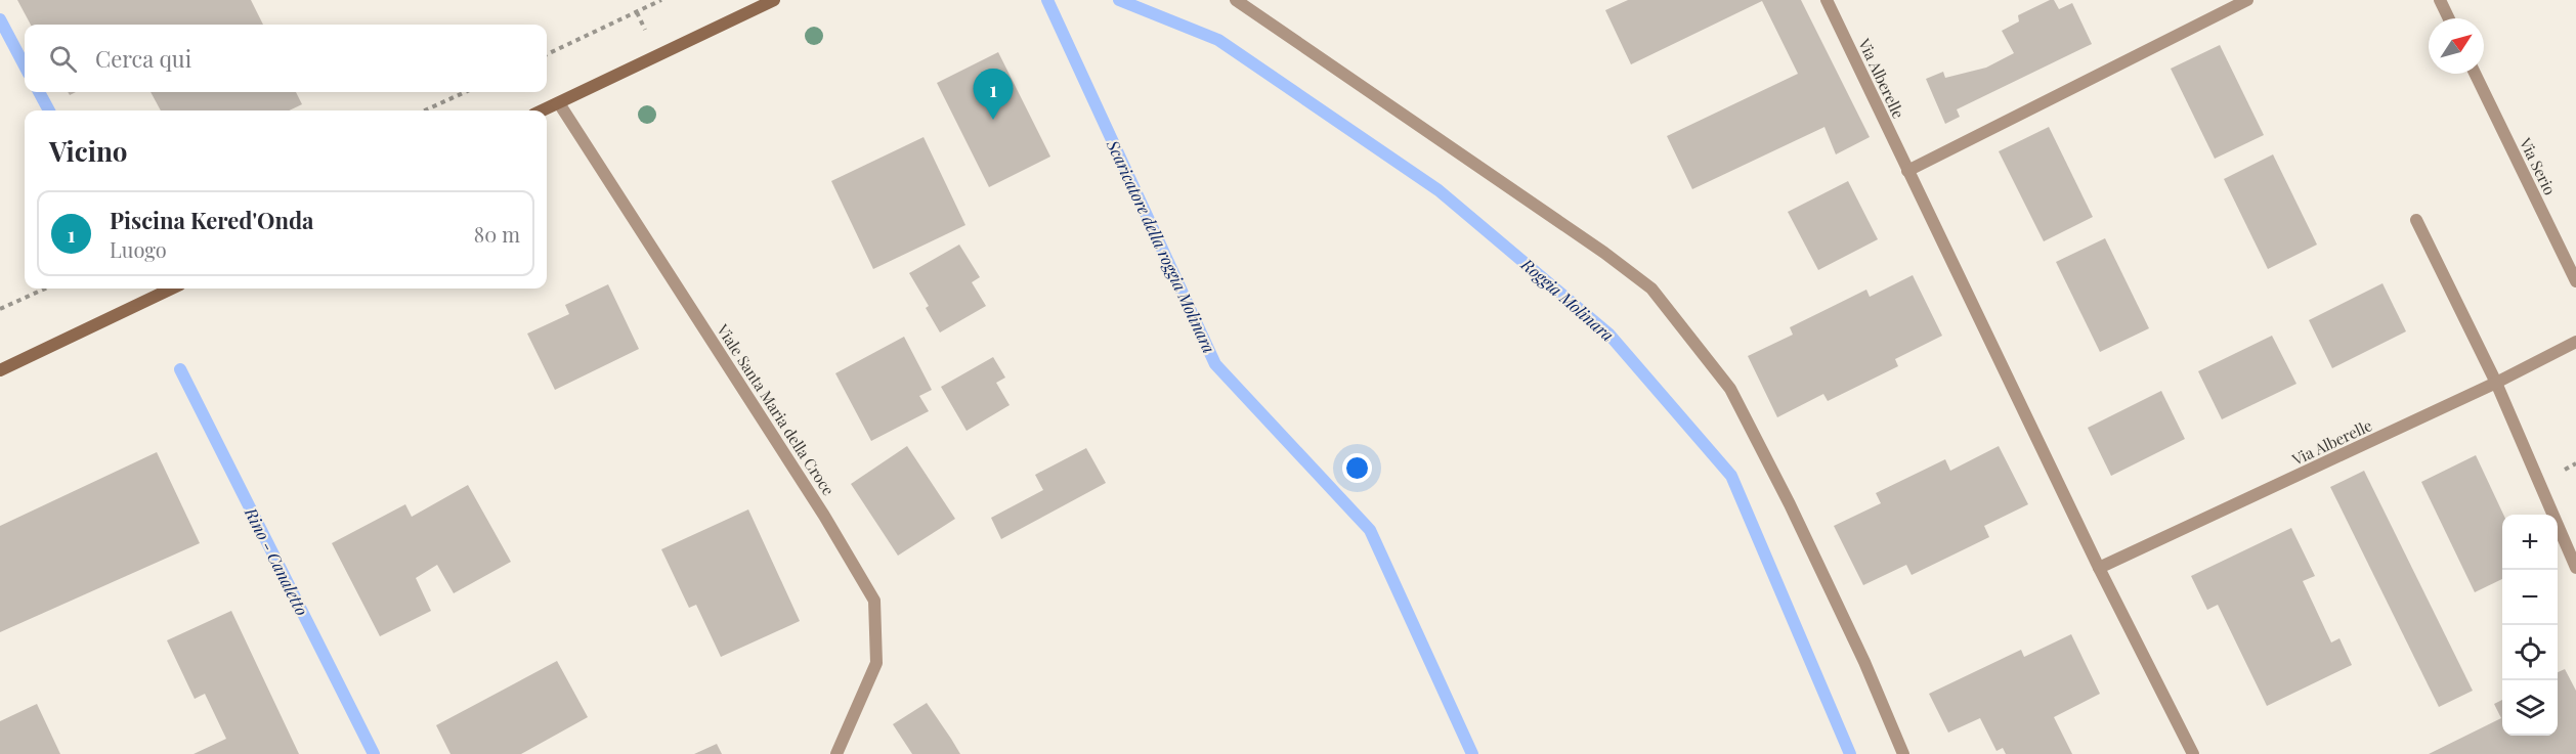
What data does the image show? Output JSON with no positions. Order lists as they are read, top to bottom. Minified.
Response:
{"streets":{"street":["Via Alberelle","Via Serio","Viale Santa Maria della Croce"]},"water":["Scaricatore della roggia Molinara","Roggia Molinara","Rino - Canaletto"],"north":"top right","page":{"search":"Cerca qui","pins":"1","heading":"Vicino","list":[{"mark":"1","name":"Piscina Kered'Onda","note":"Luogo","value":"80 m"}],"map_buttons":["+","−"]}}
